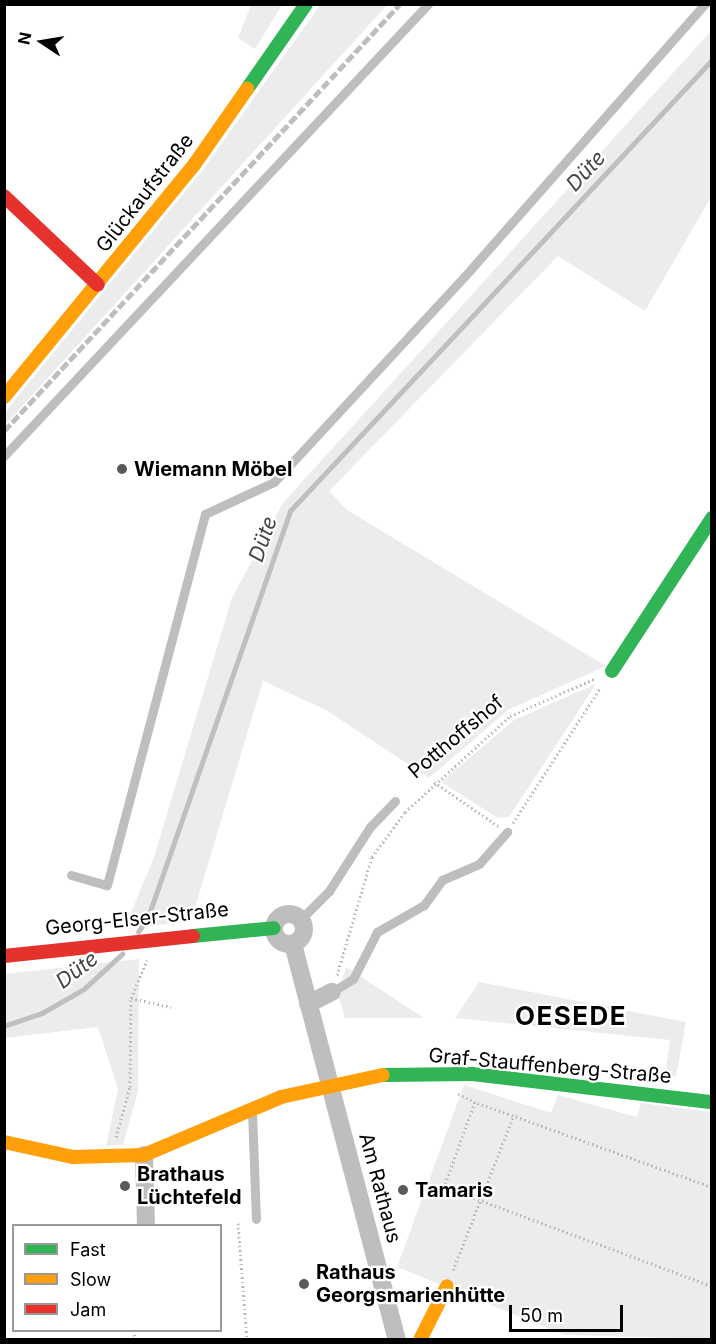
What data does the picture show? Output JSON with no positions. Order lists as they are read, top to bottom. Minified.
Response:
{"streets":{"street":["Glückaufstraße","Georg-Elser-Straße","Graf-Stauffenberg-Straße","Am Rathaus"],"path":["Potthoffshof"]},"crossings":[["Graf-Stauffenberg-Straße","Am Rathaus"]],"districts":["OESEDE"],"water":["Düte"],"places":["Wiemann Möbel","Brathaus Lüchtefeld","Tamaris","Rathaus Georgsmarienhütte"],"legend":["Fast","Slow","Jam"],"scale_bar":"50 m","north":"left"}
